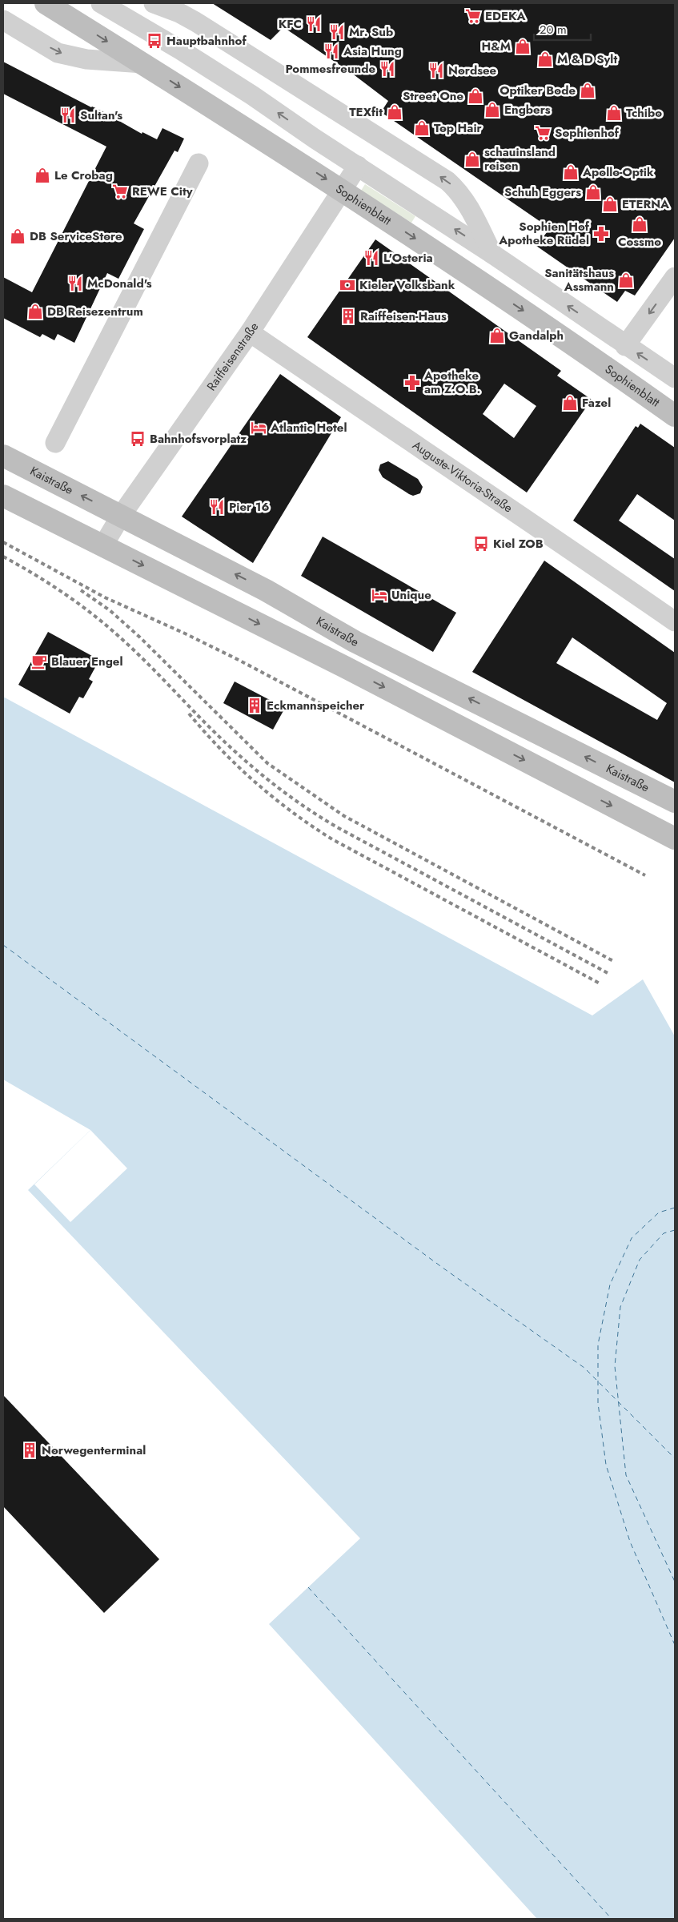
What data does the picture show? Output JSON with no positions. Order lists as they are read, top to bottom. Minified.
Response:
{"streets":{"main road":["Sophienblatt","Kaistraße"],"street":["Raiffeisenstraße","Auguste-Viktoria-Straße"]},"crossings":[["Sophienblatt","Raiffeisenstraße"],["Raiffeisenstraße","Auguste-Viktoria-Straße"],["Raiffeisenstraße","Kaistraße"]],"one_way":["Sophienblatt"],"places":{"supermarket":["EDEKA","Sophienhof","REWE City"],"restaurant":["KFC","Mr. Sub","Asia Hung","Pommesfreunde","Nordsee","Sultan's","L'Osteria","McDonald's","Pier 16"],"bus stop":["Hauptbahnhof","Bahnhofsvorplatz","Kiel ZOB"],"shop":["H&M","M & D Sylt","Optiker Bode","Street One","Engbers","TEXfit","Tchibo","Top Hair","schauinsland reisen","Apollo-Optik","Le Crobag","Schuh Eggers","ETERNA","Cossmo","DB ServiceStore","Sanitätshaus Assmann","DB Reisezentrum","Gandalph","Fazel"],"pharmacy":["Sophien Hof Apotheke Rüdel","Apotheke am Z.O.B."],"bank":["Kieler Volksbank"],"building":["Raiffeisen-Haus","Eckmannspeicher","Norwegenterminal"],"hotel":["Atlantic Hotel","Unique"],"cafe":["Blauer Engel"]},"scale_bar":"20 m"}
